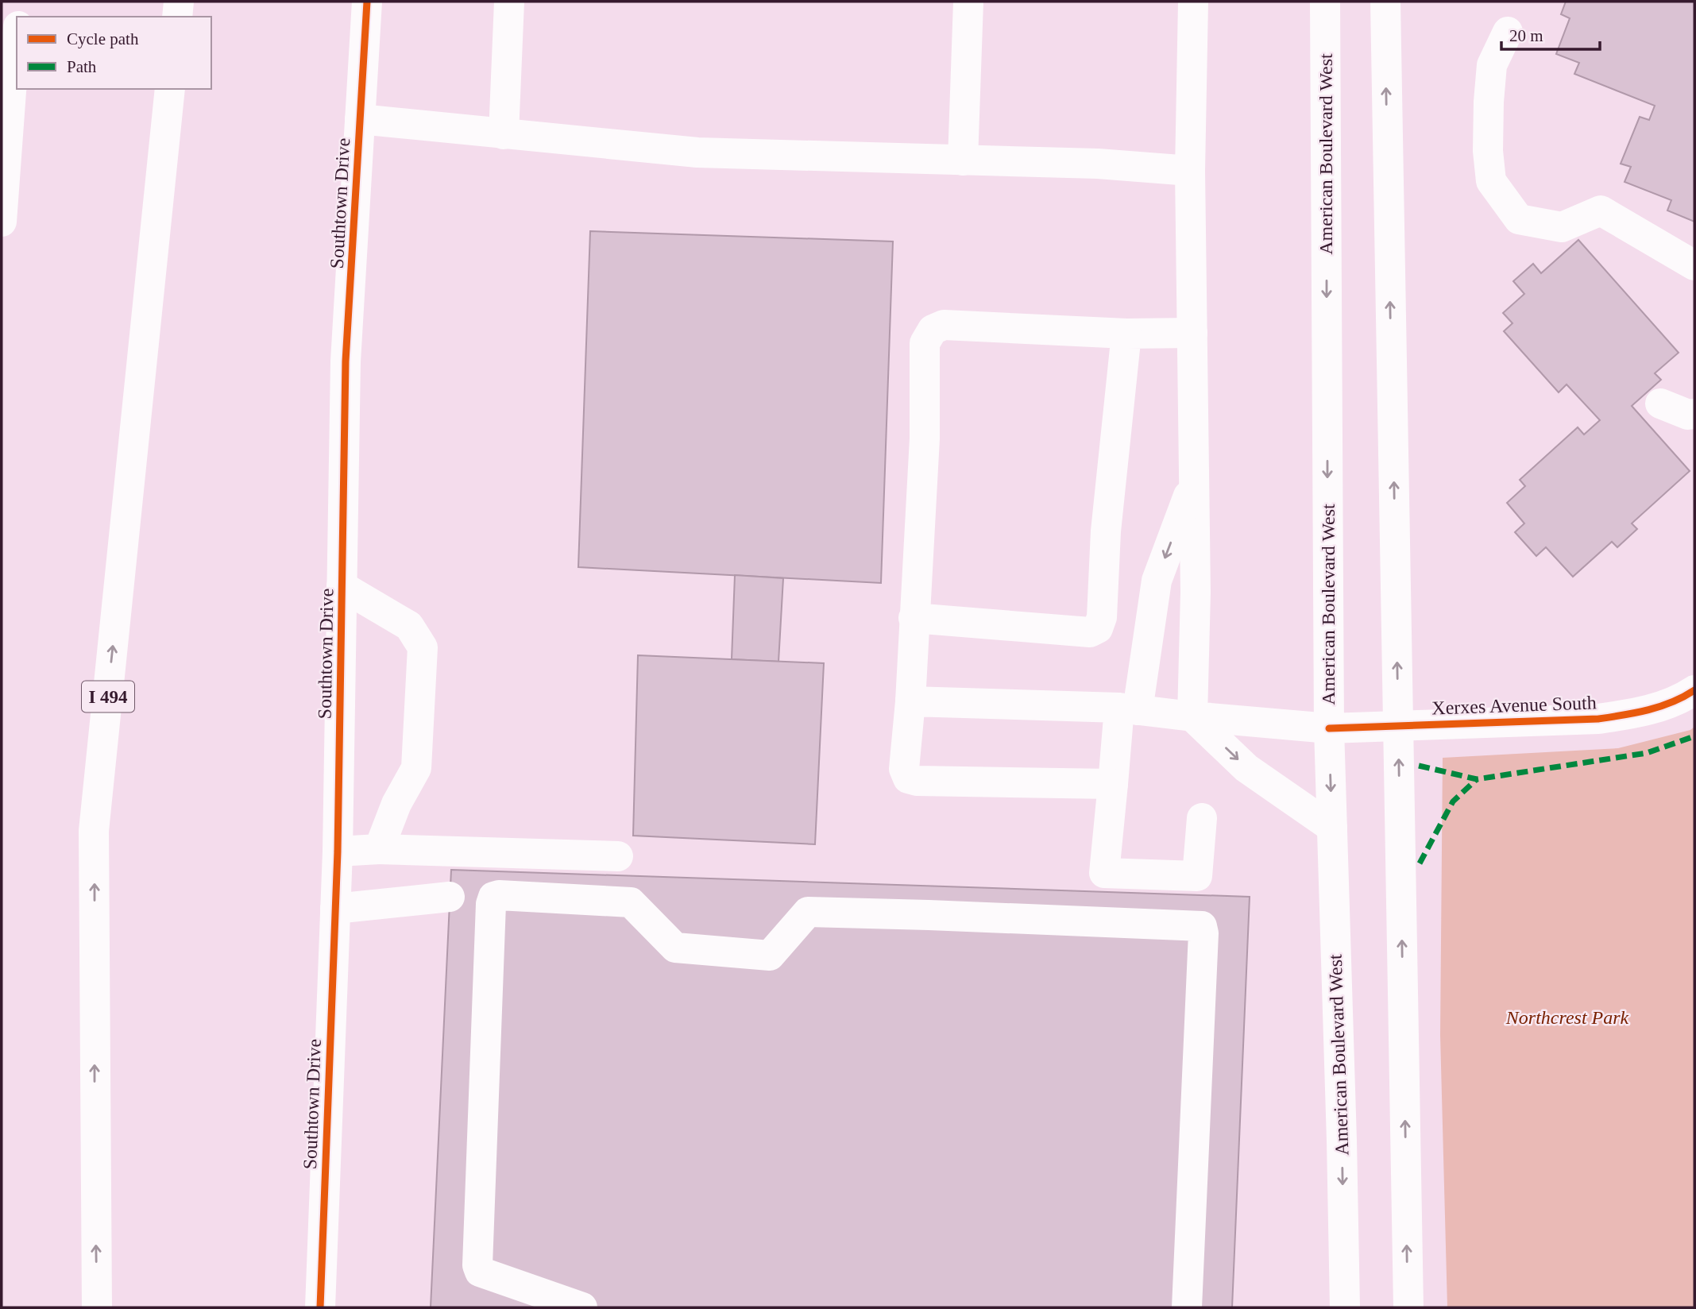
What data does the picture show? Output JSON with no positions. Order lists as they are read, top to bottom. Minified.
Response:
{"streets":{"main road":["American Boulevard West","Southtown Drive","I 494","Xerxes Avenue South"]},"crossings":[["American Boulevard West","Xerxes Avenue South"]],"parks":["Northcrest Park"],"legend":["Cycle path","Path"],"scale_bar":"20 m"}
